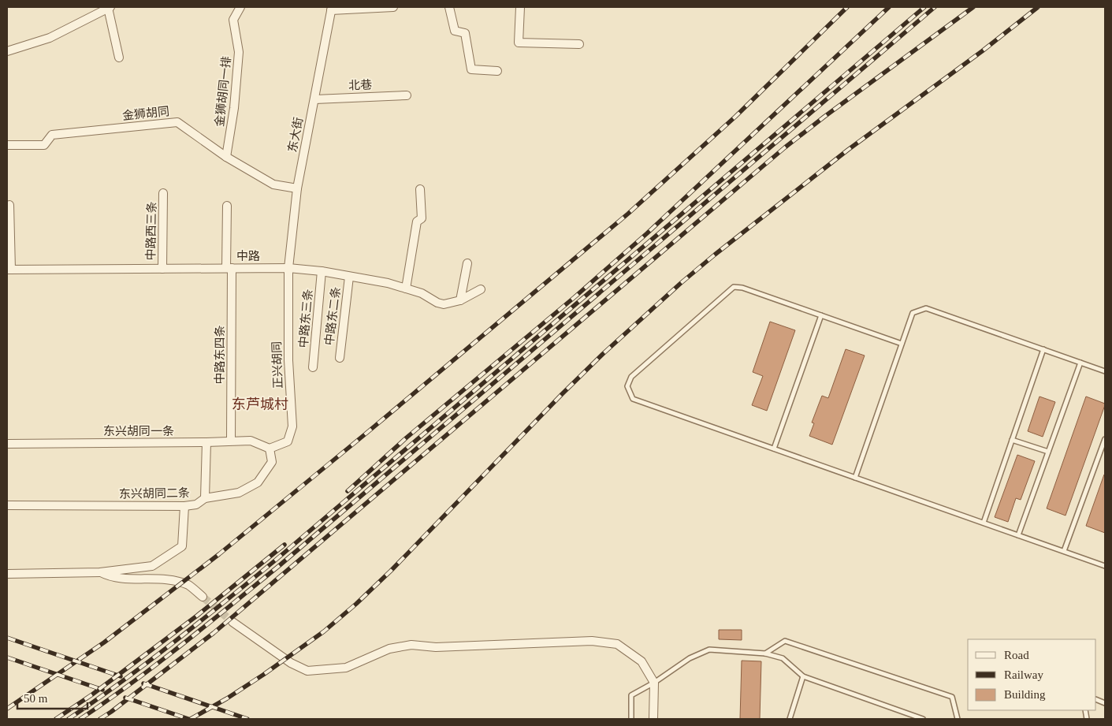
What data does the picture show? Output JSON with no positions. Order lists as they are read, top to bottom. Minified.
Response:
{"streets":{"street":["北巷","金狮胡同一排","金狮胡同","东大街","中路西三条","中路","中路东二条","中路东三条","中路东四条","正兴胡同","东兴胡同一条","东兴胡同二条"]},"crossings":[["北巷","东大街"],["金狮胡同一排","金狮胡同"],["金狮胡同","东大街"],["东大街","中路"],["东大街","正兴胡同"],["中路西三条","中路"],["中路","中路东二条"],["中路","中路东三条"],["中路","中路东四条"],["中路","正兴胡同"],["中路东四条","东兴胡同一条"],["正兴胡同","东兴胡同一条"],["正兴胡同","东兴胡同二条"],["东兴胡同一条","东兴胡同二条"]],"districts":["东芦城村"],"legend":["Road","Railway","Building"],"scale_bar":"50 m"}
